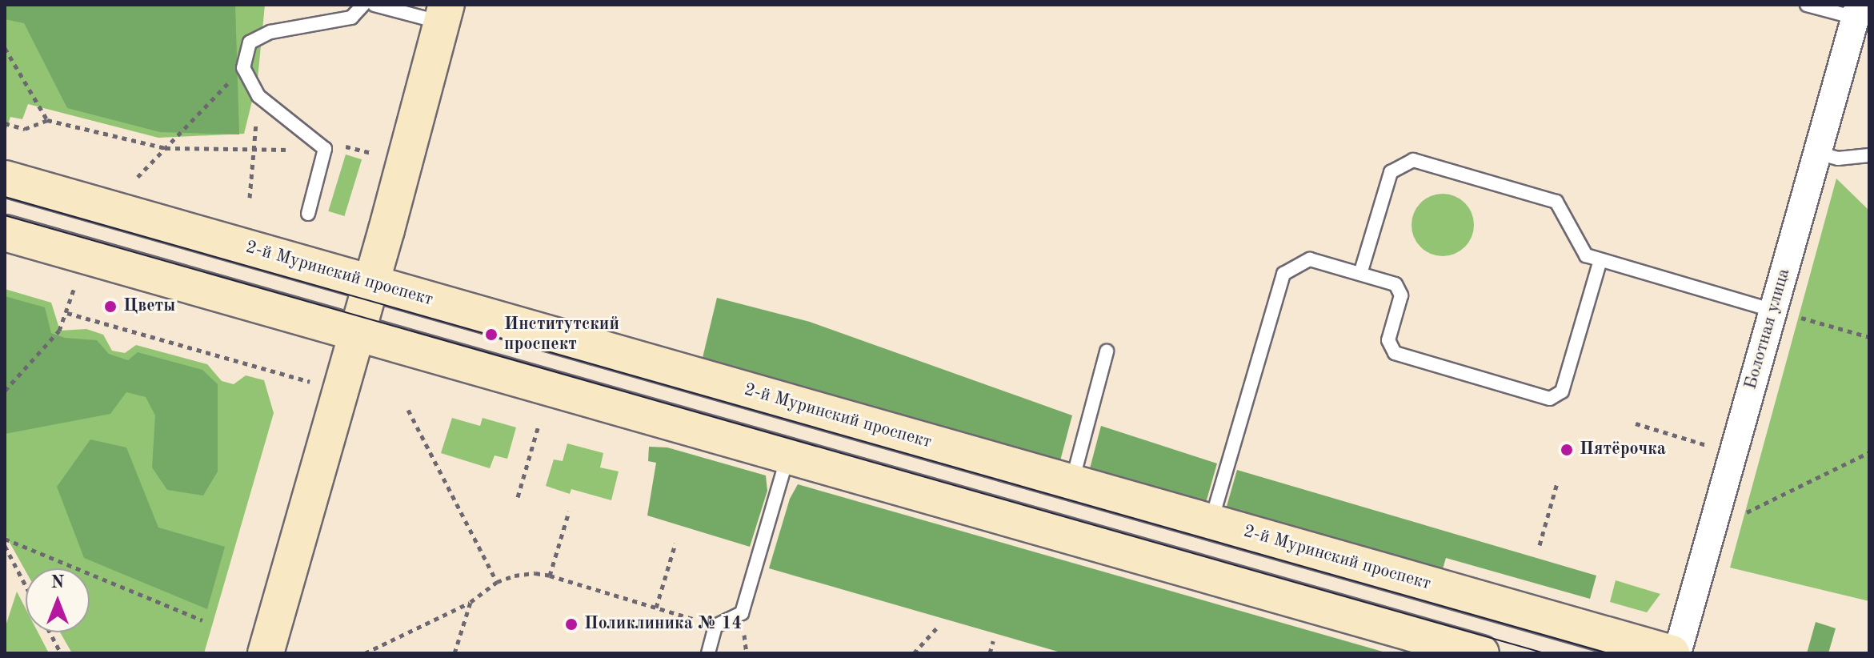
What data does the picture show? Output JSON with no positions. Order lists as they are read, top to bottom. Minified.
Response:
{"streets":{"main road":["2-й Муринский проспект"],"street":["Болотная улица"]},"places":["Цветы","Институтский проспект","Пятёрочка","Поликлиника № 14"],"north":"top"}
